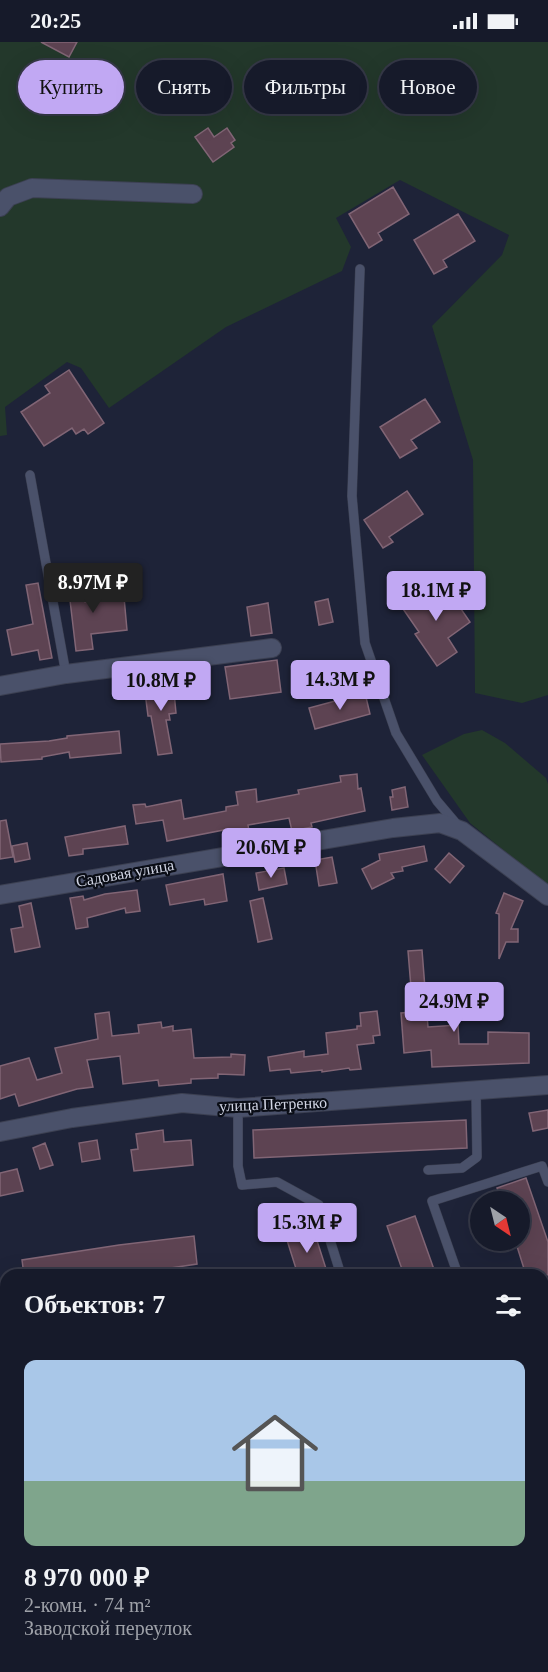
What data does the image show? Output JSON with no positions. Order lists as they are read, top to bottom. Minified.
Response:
{"streets":{"street":["Садовая улица","улица Петренко"]},"north":"bottom right","page":{"status":"20:25","chip":["Купить","Снять","Фильтры","Новое"],"price":["8.97M ₽","18.1M ₽","14.3M ₽","10.8M ₽","20.6M ₽","24.9M ₽","15.3M ₽"],"heading":"Объектов: 7","list":[{"name":"8 970 000 ₽","note":"2-комн. · 74 m² · Заводской переулок"}]}}
